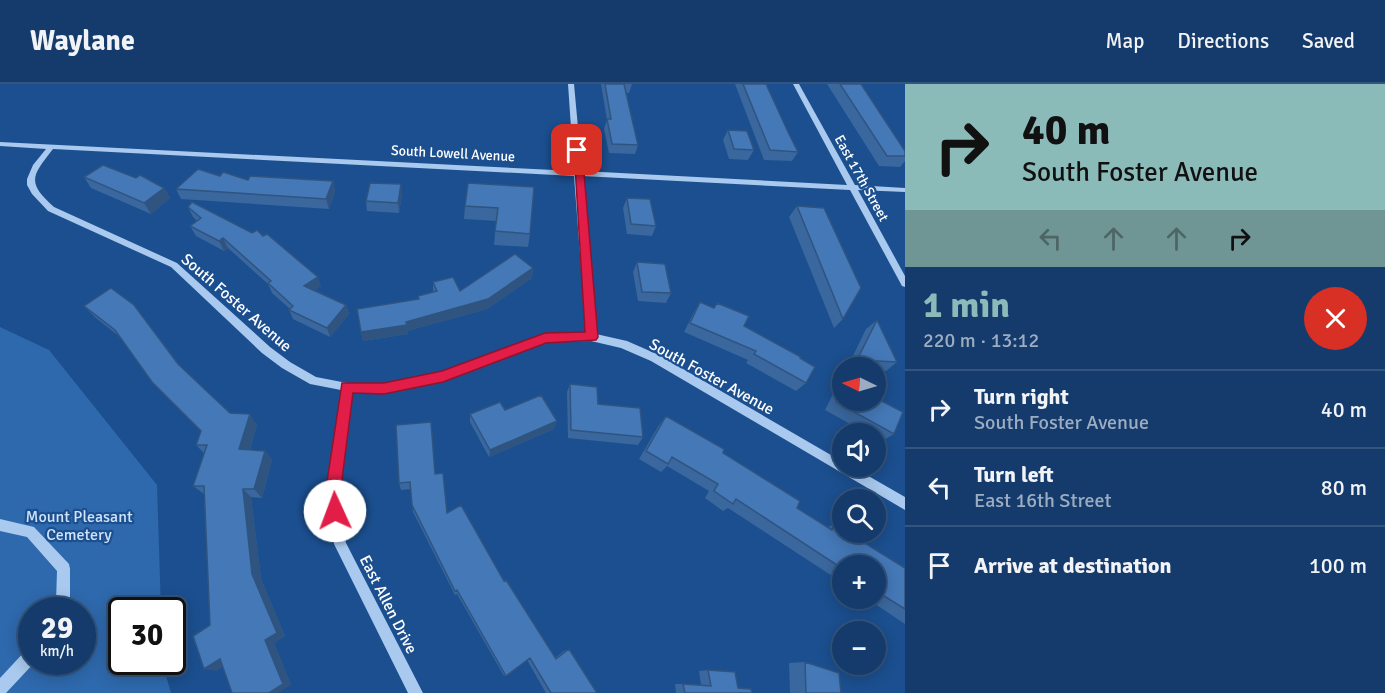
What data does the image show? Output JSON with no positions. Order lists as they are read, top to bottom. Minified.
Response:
{"streets":{"street":["South Lowell Avenue","East 17th Street","South Foster Avenue","East Allen Drive"]},"crossings":[["South Lowell Avenue","East 17th Street"],["South Lowell Avenue","South Foster Avenue"],["South Foster Avenue","East Allen Drive"]],"parks":["Mount Pleasant Cemetery"],"north":"left","page":{"header":"Waylane","nav":["Map","Directions","Saved"],"turn":["40 m","South Foster Avenue"],"heading":["1 min","220 m · 13:12"],"map_buttons":["+","−"],"list":[{"name":"Turn right","note":"South Foster Avenue","value":"40 m"},{"name":"Turn left","note":"East 16th Street","value":"80 m"},{"name":"Arrive at destination","value":"100 m"}],"speed":"29 km/h","limit":"30"}}
